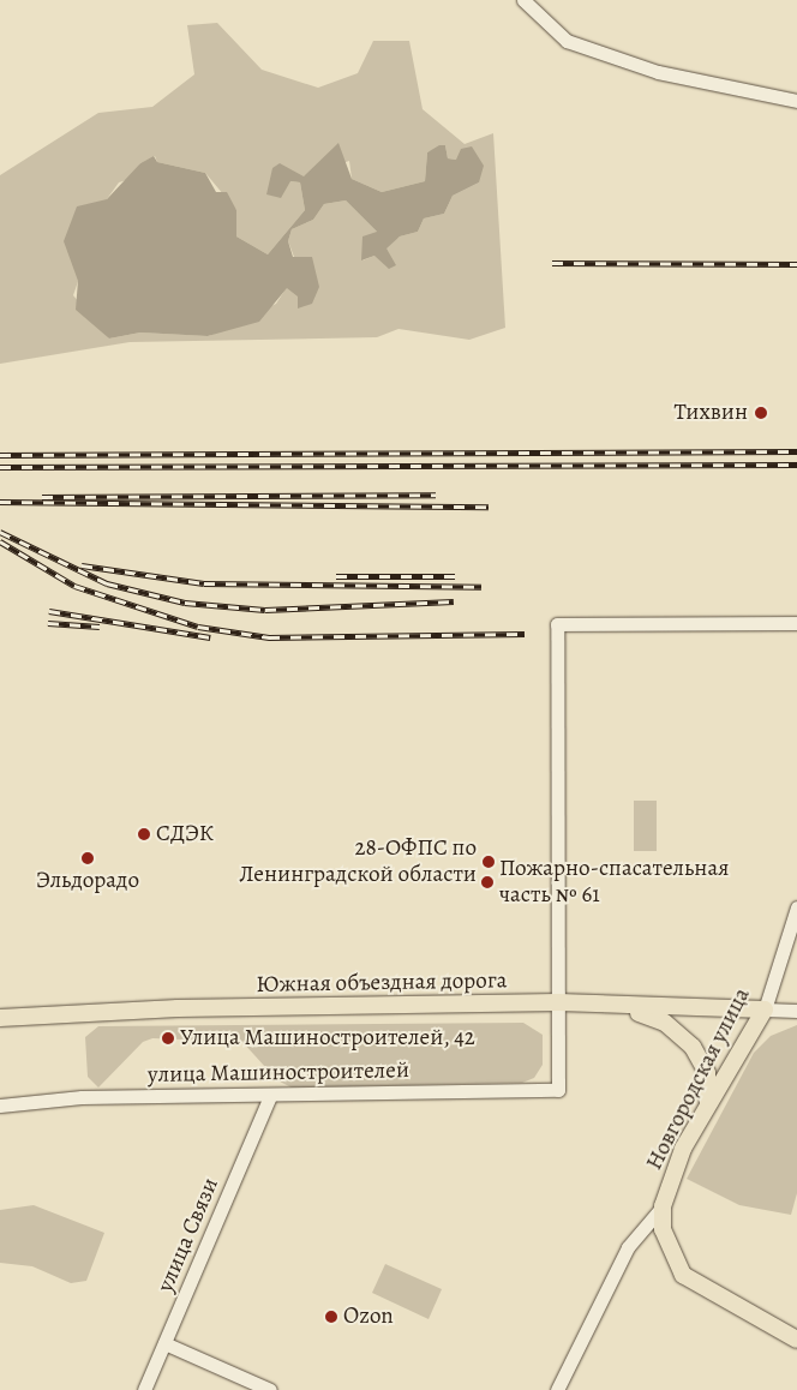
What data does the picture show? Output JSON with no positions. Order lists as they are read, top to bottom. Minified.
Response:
{"streets":{"main road":["Южная объездная дорога","Новгородская улица"],"street":["улица Машиностроителей","улица Связи"]},"crossings":[["Южная объездная дорога","улица Машиностроителей"],["Южная объездная дорога","Новгородская улица"],["улица Машиностроителей","улица Связи"]],"places":["Тихвин","СДЭК","Эльдорадо","28-ОФПС по Ленинградской области","Пожарно-спасательная часть № 61","Улица Машиностроителей, 42","Ozon"]}
